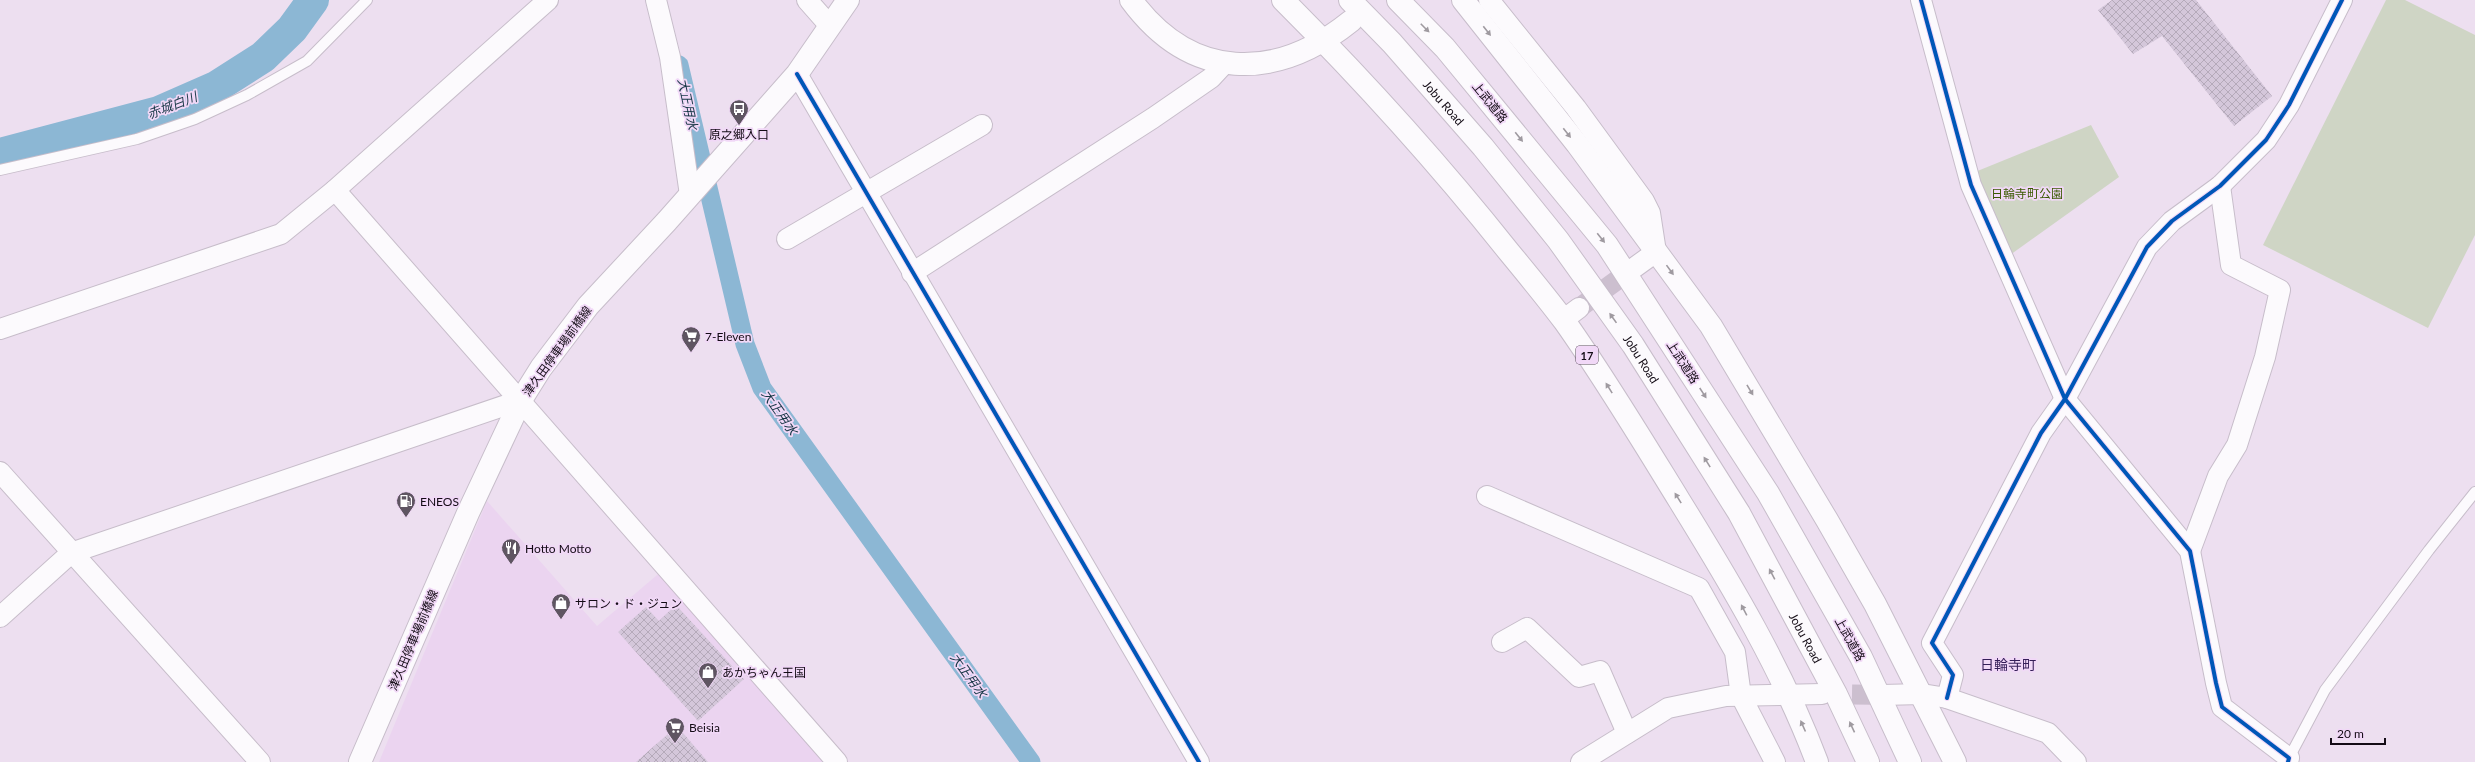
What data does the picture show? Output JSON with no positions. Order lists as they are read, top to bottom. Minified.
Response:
{"streets":{"main road":["上武道路","Jobu Road","津久田停車場前橋線","17"]},"districts":["日輪寺町"],"water":["大正用水","赤城白川"],"parks":["日輪寺町公園"],"places":{"bus stop":["原之郷入口"],"supermarket":["7-Eleven","Beisia"],"fuel station":["ENEOS"],"restaurant":["Hotto Motto"],"shop":["サロン・ド・ジュン","あかちゃん王国"]},"scale_bar":"20 m"}
